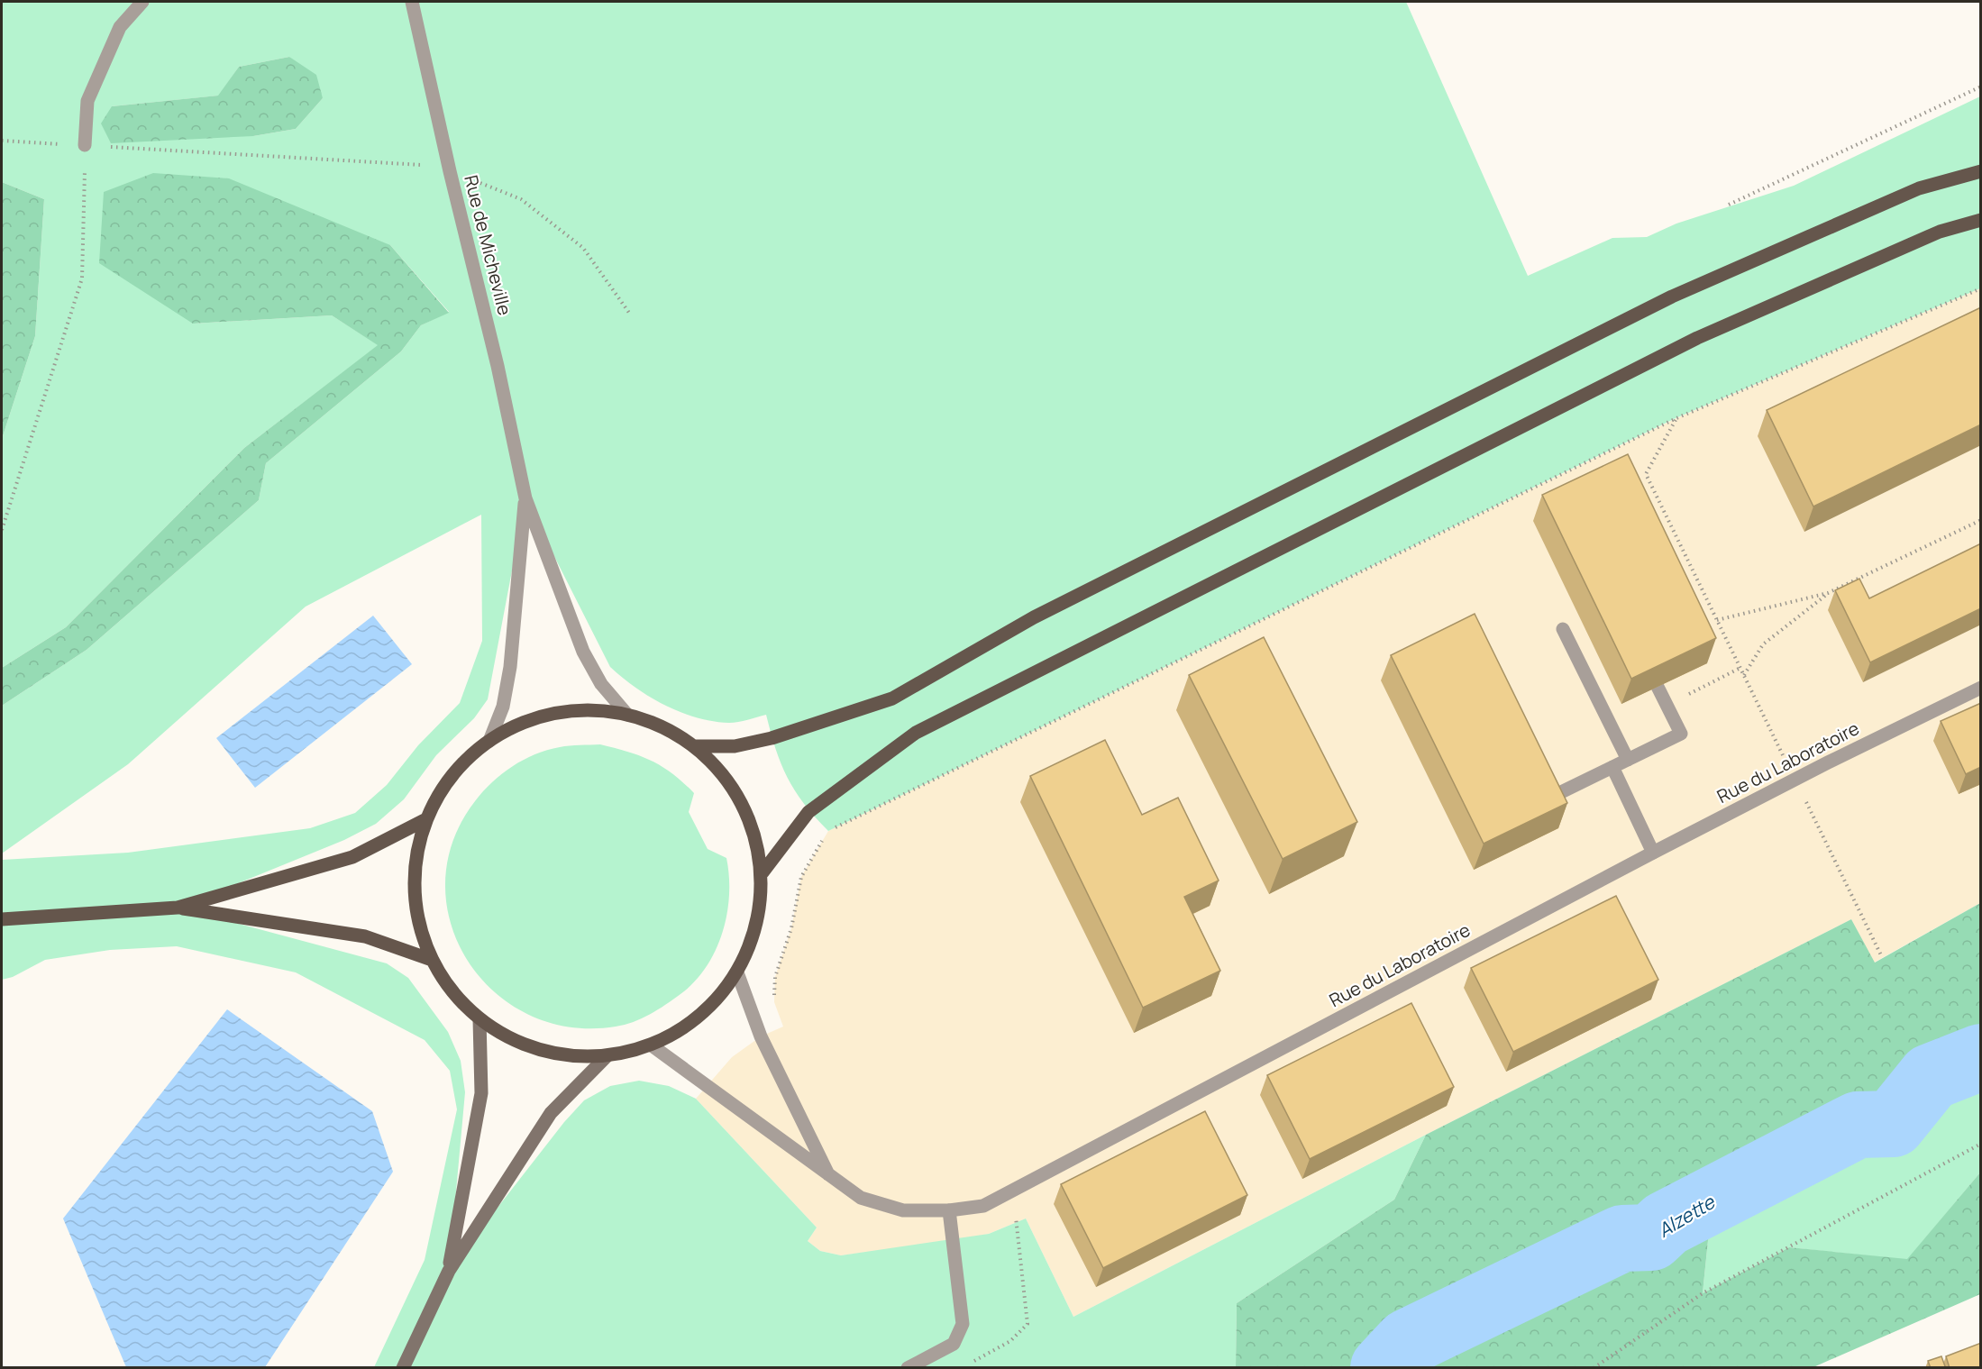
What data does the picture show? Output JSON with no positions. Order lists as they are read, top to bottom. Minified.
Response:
{"streets":{"street":["Rue de Micheville","Rue du Laboratoire"]},"water":["Alzette"]}
